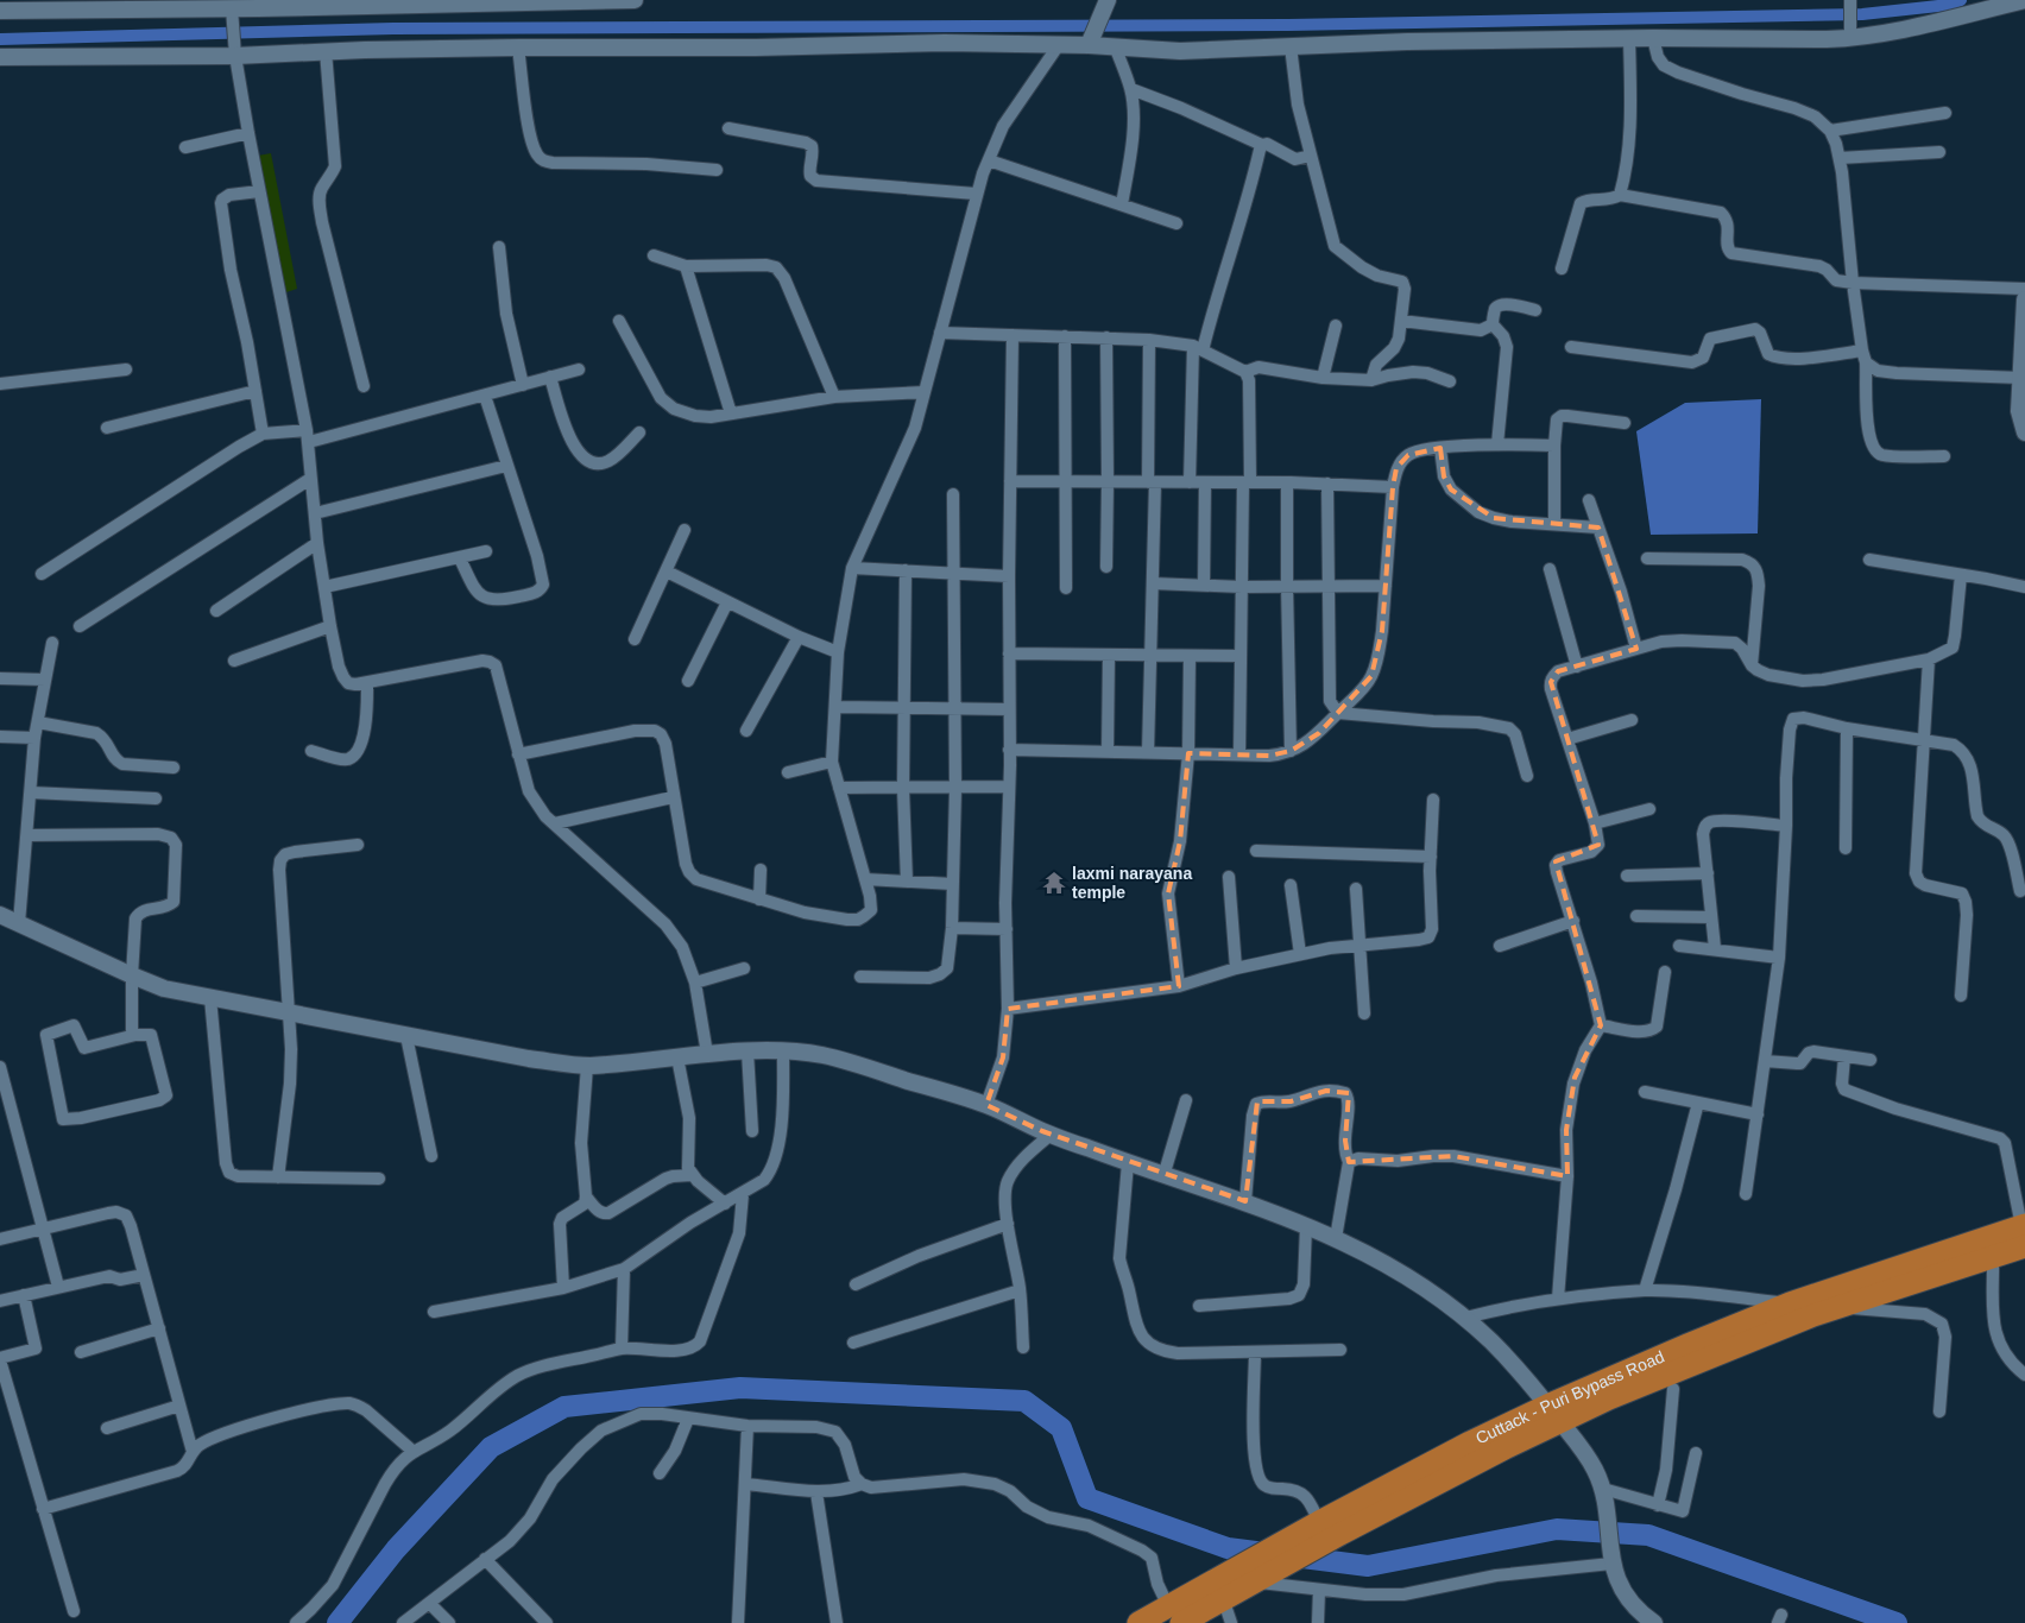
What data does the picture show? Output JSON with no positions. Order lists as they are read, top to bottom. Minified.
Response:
{"streets":{"highway":["Cuttack - Puri Bypass Road"]},"places":{"temple":["laxmi narayana temple"]}}
